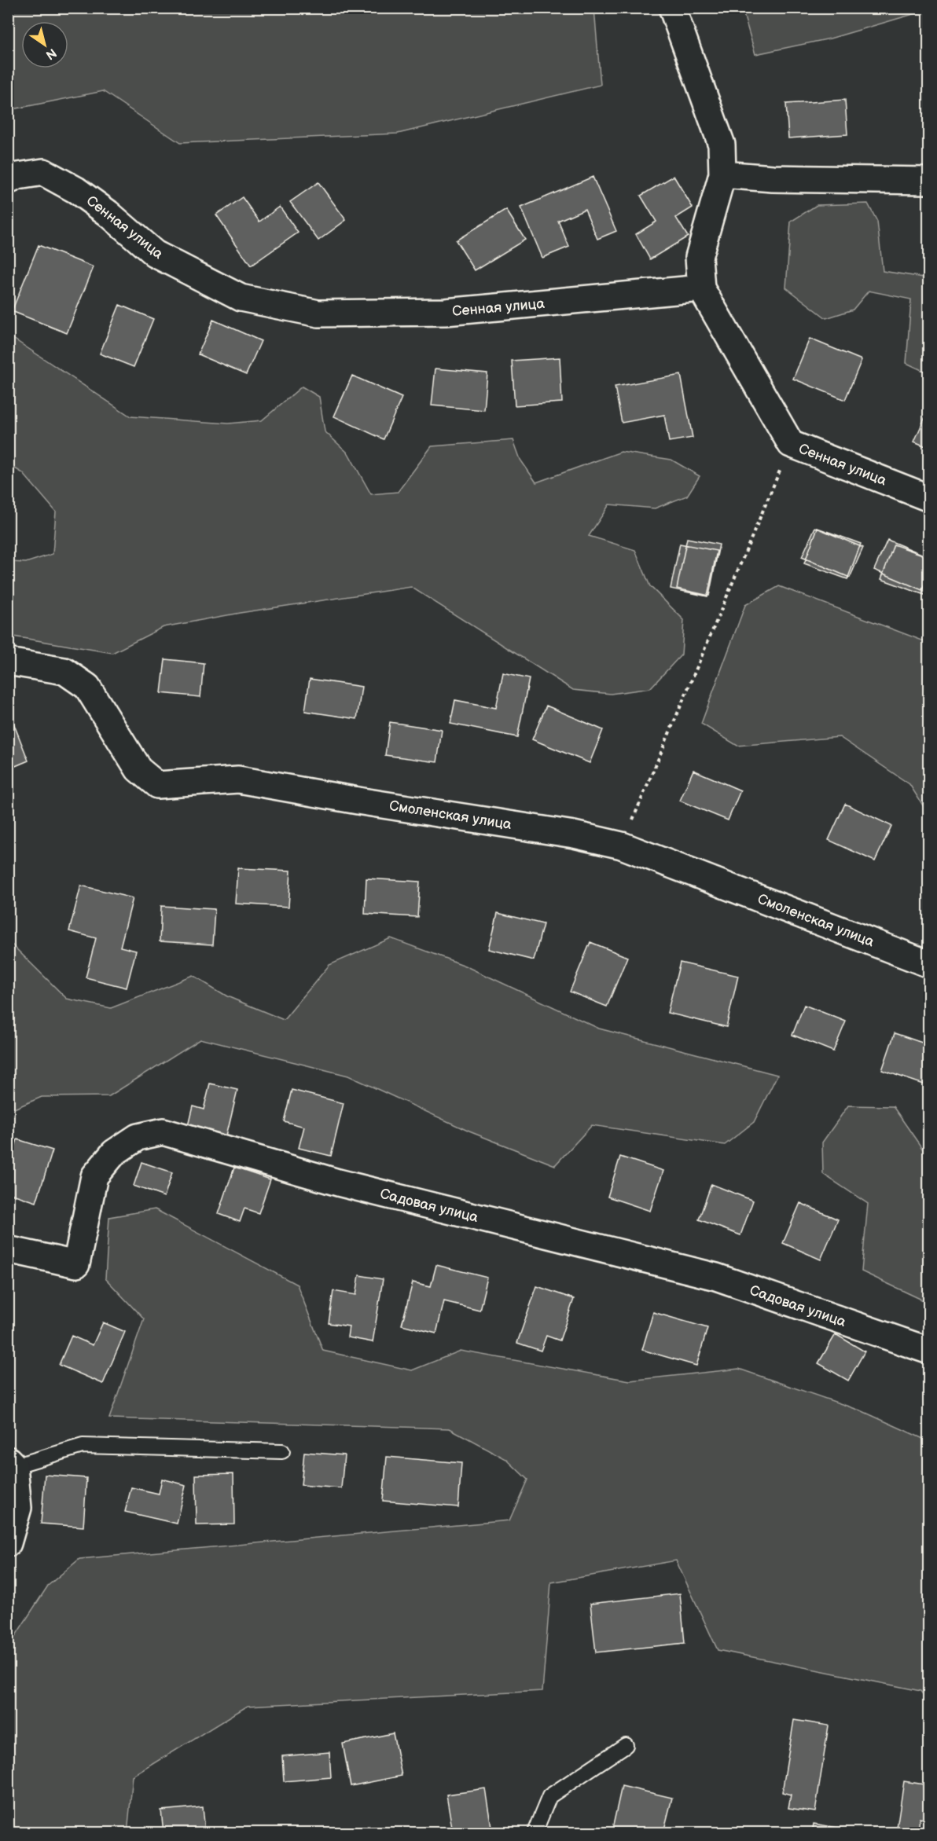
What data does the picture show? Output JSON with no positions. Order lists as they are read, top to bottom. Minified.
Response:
{"streets":{"street":["Сенная улица","Смоленская улица","Садовая улица"]},"north":"bottom right"}
